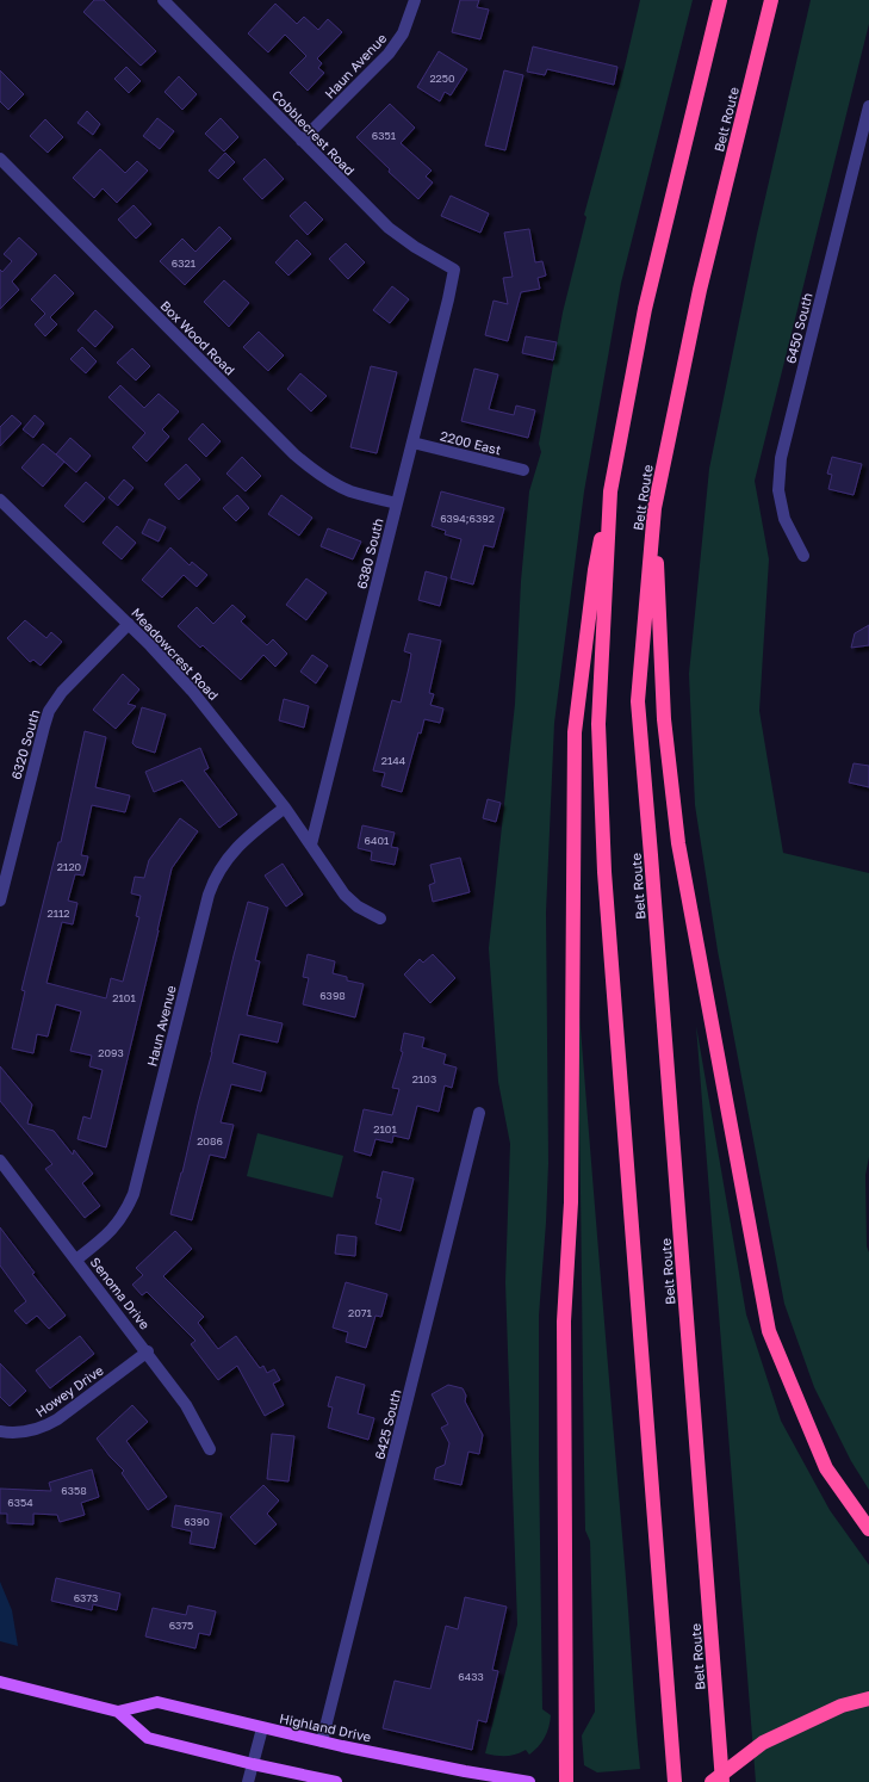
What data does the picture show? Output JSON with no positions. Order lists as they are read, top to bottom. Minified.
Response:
{"streets":{"highway":["Belt Route"],"main road":["Highland Drive"],"street":["Haun Avenue","Cobblecrest Road","6450 South","Box Wood Road","2200 East","6380 South","Meadowcrest Road","6320 South","Senoma Drive","Howey Drive","6425 South"]},"crossings":[["Haun Avenue","Cobblecrest Road"],["Haun Avenue","Meadowcrest Road"],["Haun Avenue","Senoma Drive"],["Cobblecrest Road","6380 South"],["Box Wood Road","6380 South"],["2200 East","6380 South"],["6380 South","Meadowcrest Road"],["Meadowcrest Road","6320 South"],["Senoma Drive","Howey Drive"],["6425 South","Highland Drive"]],"house_numbers":["2250","6351","6321","6394;6392","2144","6401","2120","2112","6398","2101","2093","2103","2101","2086","2071","6358","6354","6390","6373","6375","6433"]}
